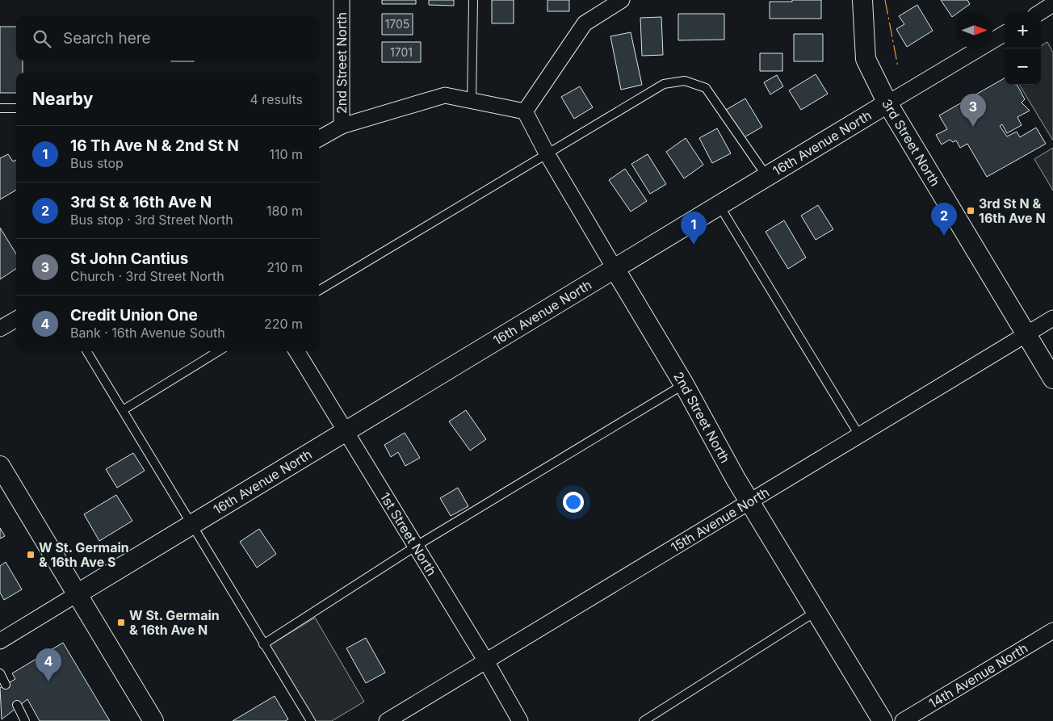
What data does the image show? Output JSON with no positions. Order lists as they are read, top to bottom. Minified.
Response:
{"streets":{"street":["2nd Street North","3rd Street North","16th Avenue North","15th Avenue North","1st Street North","14th Avenue North"]},"crossings":[["2nd Street North","16th Avenue North"],["2nd Street North","15th Avenue North"],["3rd Street North","16th Avenue North"],["3rd Street North","15th Avenue North"],["16th Avenue North","1st Street North"],["15th Avenue North","1st Street North"]],"places":{"transit":["3rd St N & 16th Ave N","W St. Germain & 16th Ave S","W St. Germain & 16th Ave N"]},"house_numbers":["1705","1701"],"north":"right","page":{"map_buttons":["+","−"],"search":"Search here","heading":["Nearby","4 results"],"pins":["3","2","1","4"],"list":[{"mark":"1","name":"16 Th Ave N & 2nd St N","note":"Bus stop","value":"110 m"},{"mark":"2","name":"3rd St & 16th Ave N","note":"Bus stop · 3rd Street North","value":"180 m"},{"mark":"3","name":"St John Cantius","note":"Church · 3rd Street North","value":"210 m"},{"mark":"4","name":"Credit Union One","note":"Bank · 16th Avenue South","value":"220 m"}]}}
